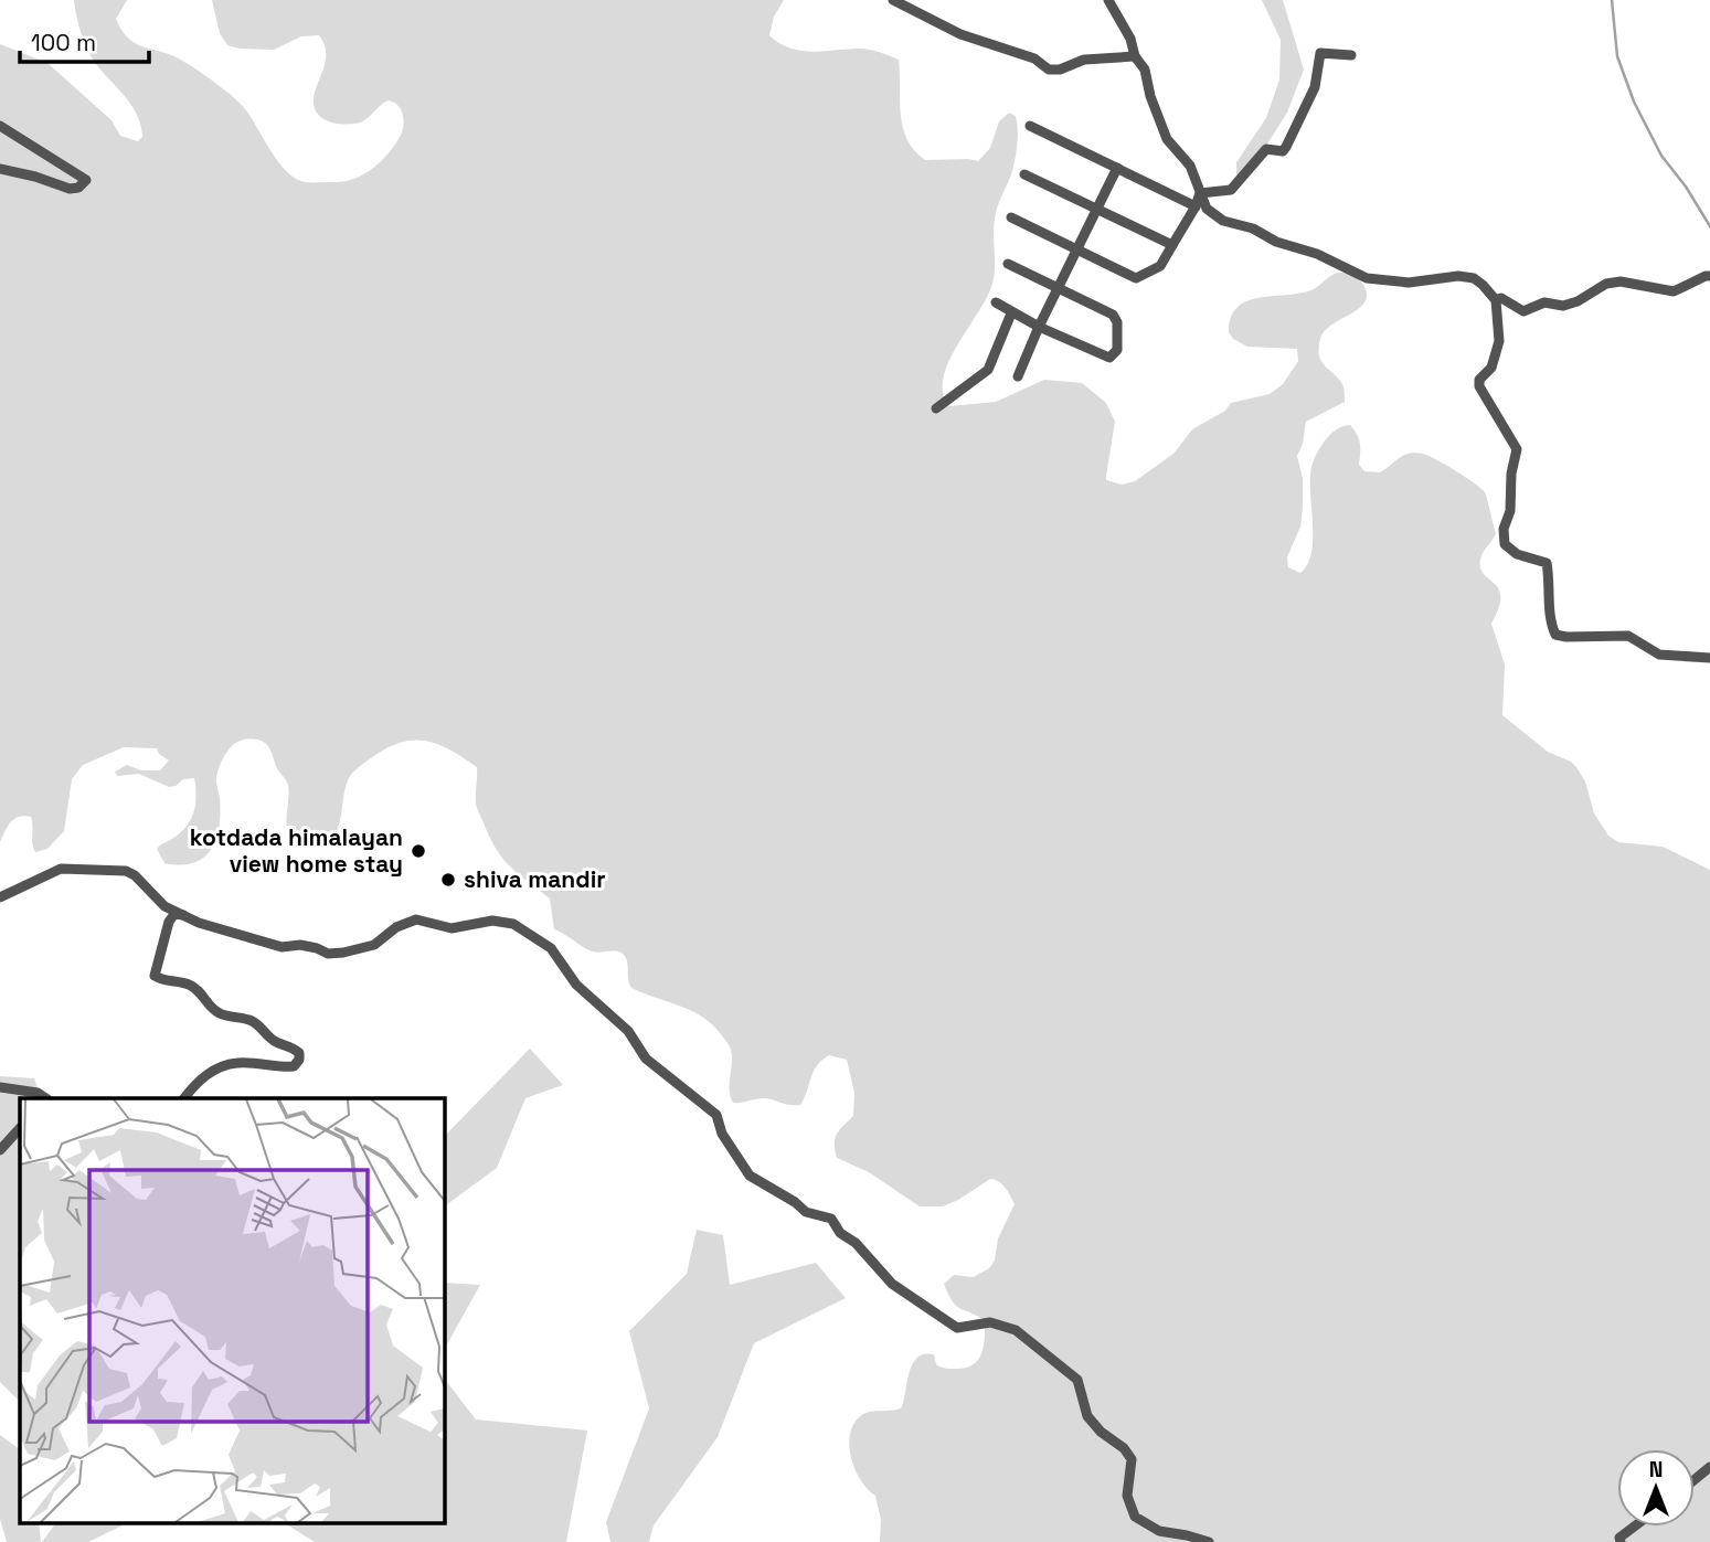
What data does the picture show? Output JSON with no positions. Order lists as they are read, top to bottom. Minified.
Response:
{"places":["kotdada himalayan view home stay","shiva mandir"],"scale_bar":"100 m","north":"top"}
